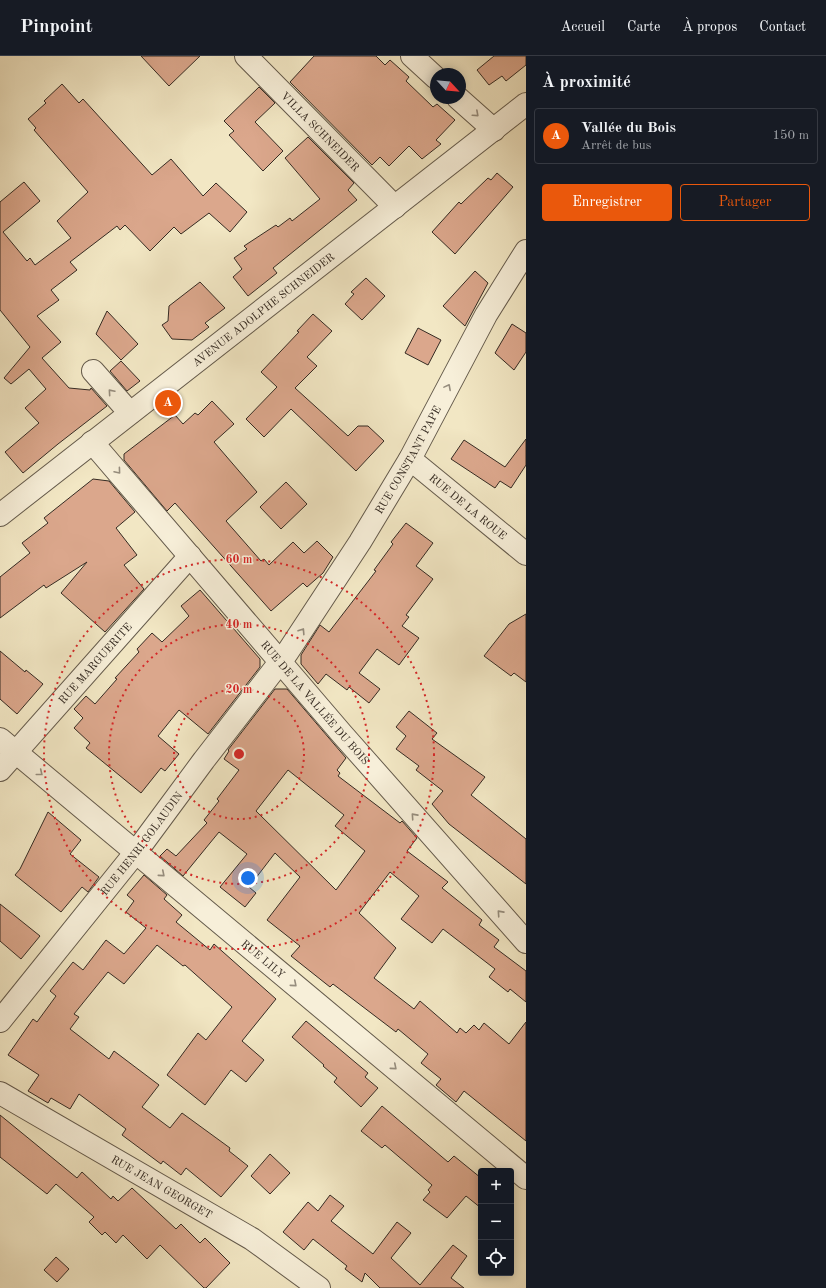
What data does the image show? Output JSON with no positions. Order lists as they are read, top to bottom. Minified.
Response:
{"streets":{"street":["VILLA SCHNEIDER","AVENUE ADOLPHE SCHNEIDER","RUE CONSTANT PAPE","RUE DE LA ROUE","RUE MARGUERITE","RUE DE LA VALLÉE DU BOIS","RUE HENRI GOLAUDIN","RUE LILY","RUE JEAN GEORGET"]},"crossings":[["VILLA SCHNEIDER","AVENUE ADOLPHE SCHNEIDER"],["AVENUE ADOLPHE SCHNEIDER","RUE DE LA VALLÉE DU BOIS"],["RUE CONSTANT PAPE","RUE DE LA ROUE"],["RUE CONSTANT PAPE","RUE DE LA VALLÉE DU BOIS"],["RUE CONSTANT PAPE","RUE HENRI GOLAUDIN"],["RUE MARGUERITE","RUE DE LA VALLÉE DU BOIS"],["RUE MARGUERITE","RUE LILY"],["RUE DE LA VALLÉE DU BOIS","RUE HENRI GOLAUDIN"],["RUE HENRI GOLAUDIN","RUE LILY"]],"one_way":["RUE CONSTANT PAPE","RUE LILY"],"north":"bottom right","page":{"header":"Pinpoint","nav":["Accueil","Carte","À propos","Contact"],"heading":"À proximité","list":[{"mark":"A","name":"Vallée du Bois","note":"Arrêt de bus","value":"150 m"}],"buttons":["Enregistrer","Partager"],"pins":"A","map_buttons":["+","−"]},"rings":["60 m","40 m","20 m"]}
